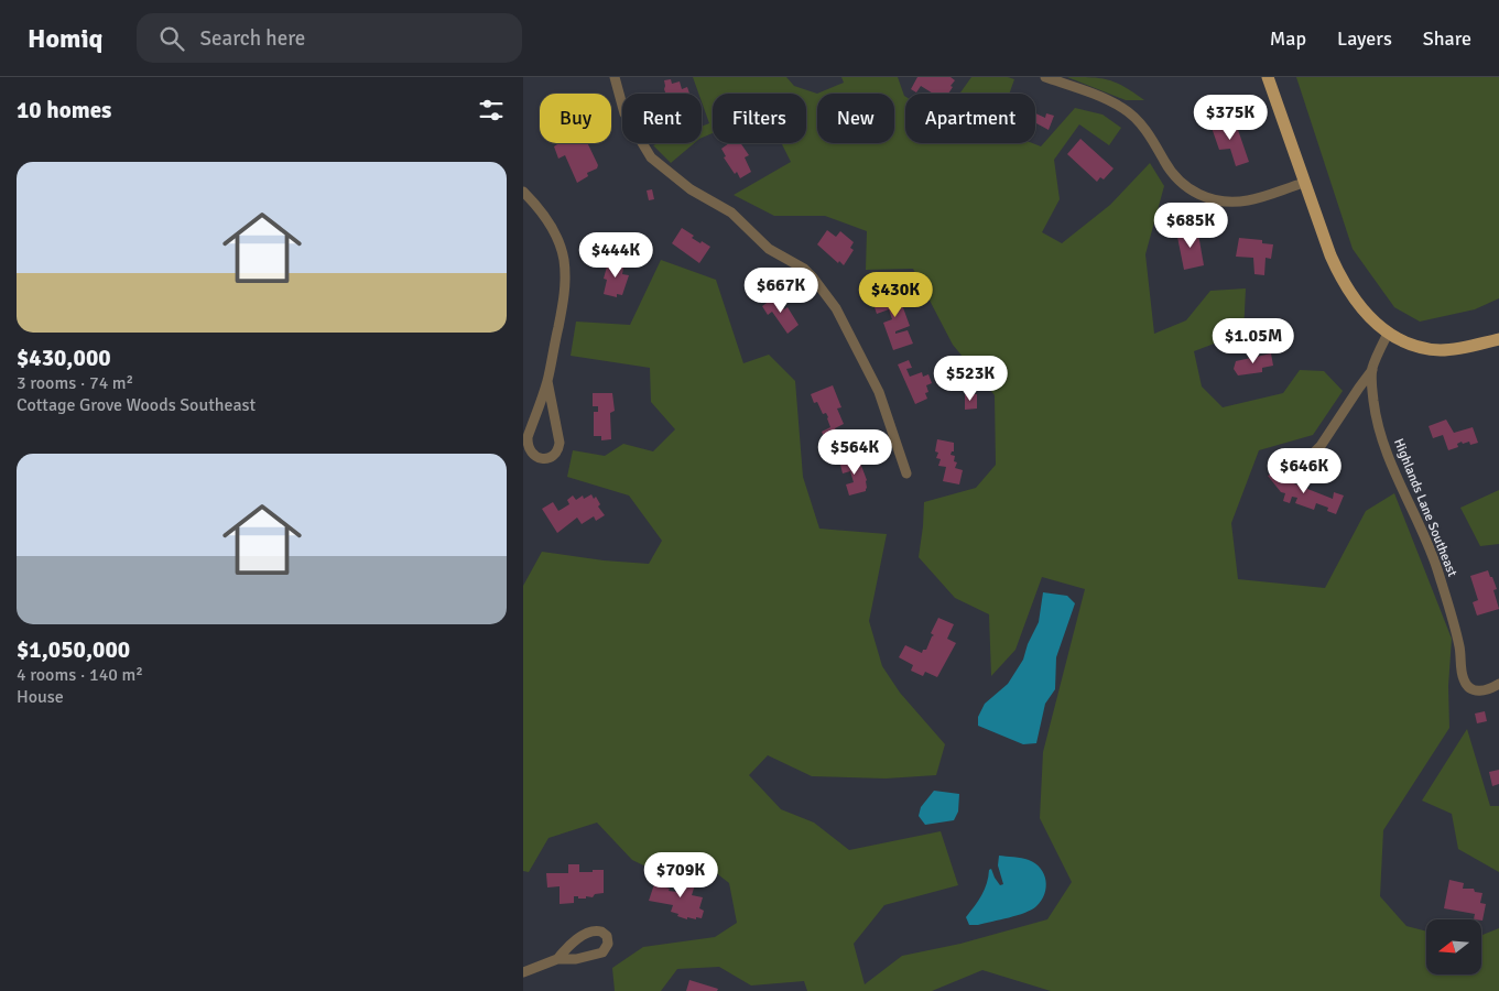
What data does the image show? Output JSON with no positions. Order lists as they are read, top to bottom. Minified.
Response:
{"streets":{"street":["Highlands Lane Southeast"]},"north":"left","page":{"header":"Homiq","search":"Search here","nav":["Map","Layers","Share"],"heading":"10 homes","chip":["Buy","Rent","Filters","New","Apartment"],"price":["$375K","$685K","$444K","$667K","$430K","$1.05M","$523K","$564K","$646K","$709K"],"list":[{"name":"$430,000","note":"3 rooms · 74 m² · Cottage Grove Woods Southeast"},{"name":"$1,050,000","note":"4 rooms · 140 m² · House"}]}}
